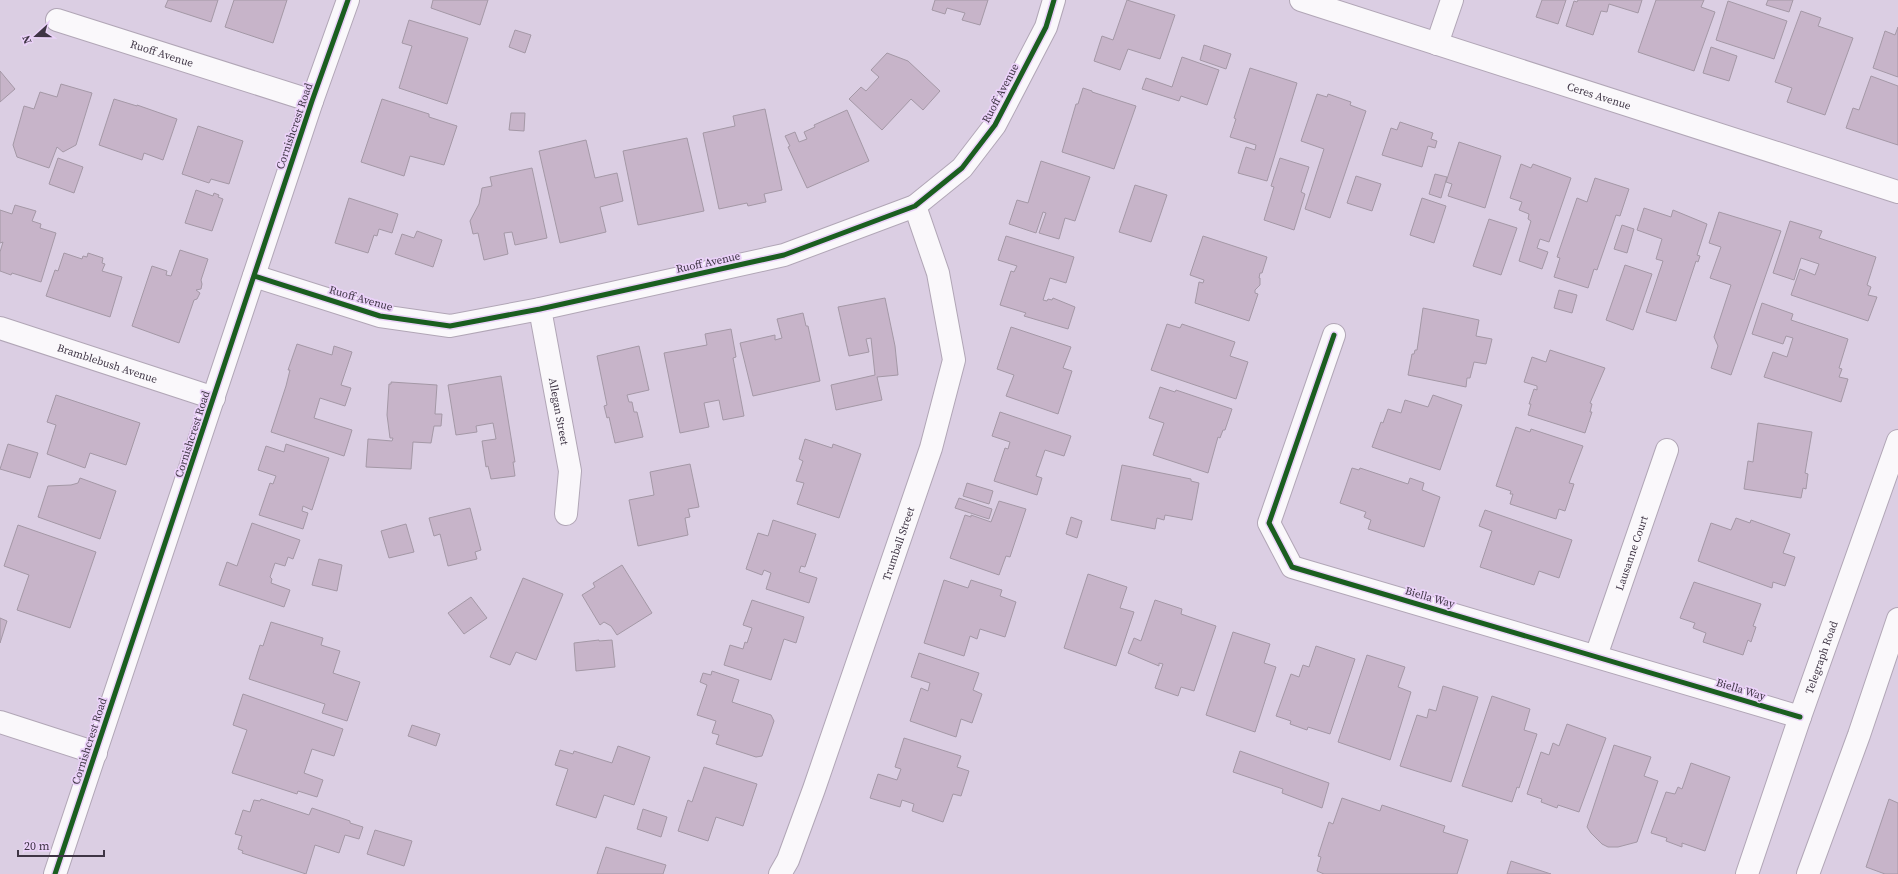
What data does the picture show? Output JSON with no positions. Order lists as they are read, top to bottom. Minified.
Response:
{"streets":{"street":["Ruoff Avenue","Ceres Avenue","Cornishcrest Road","Bramblebush Avenue","Allegan Street","Trumball Street","Lausanne Court","Biella Way","Telegraph Road"]},"crossings":[["Ruoff Avenue","Cornishcrest Road"],["Ruoff Avenue","Allegan Street"],["Ruoff Avenue","Trumball Street"],["Cornishcrest Road","Bramblebush Avenue"],["Lausanne Court","Biella Way"],["Biella Way","Telegraph Road"]],"scale_bar":"20 m","north":"left"}
